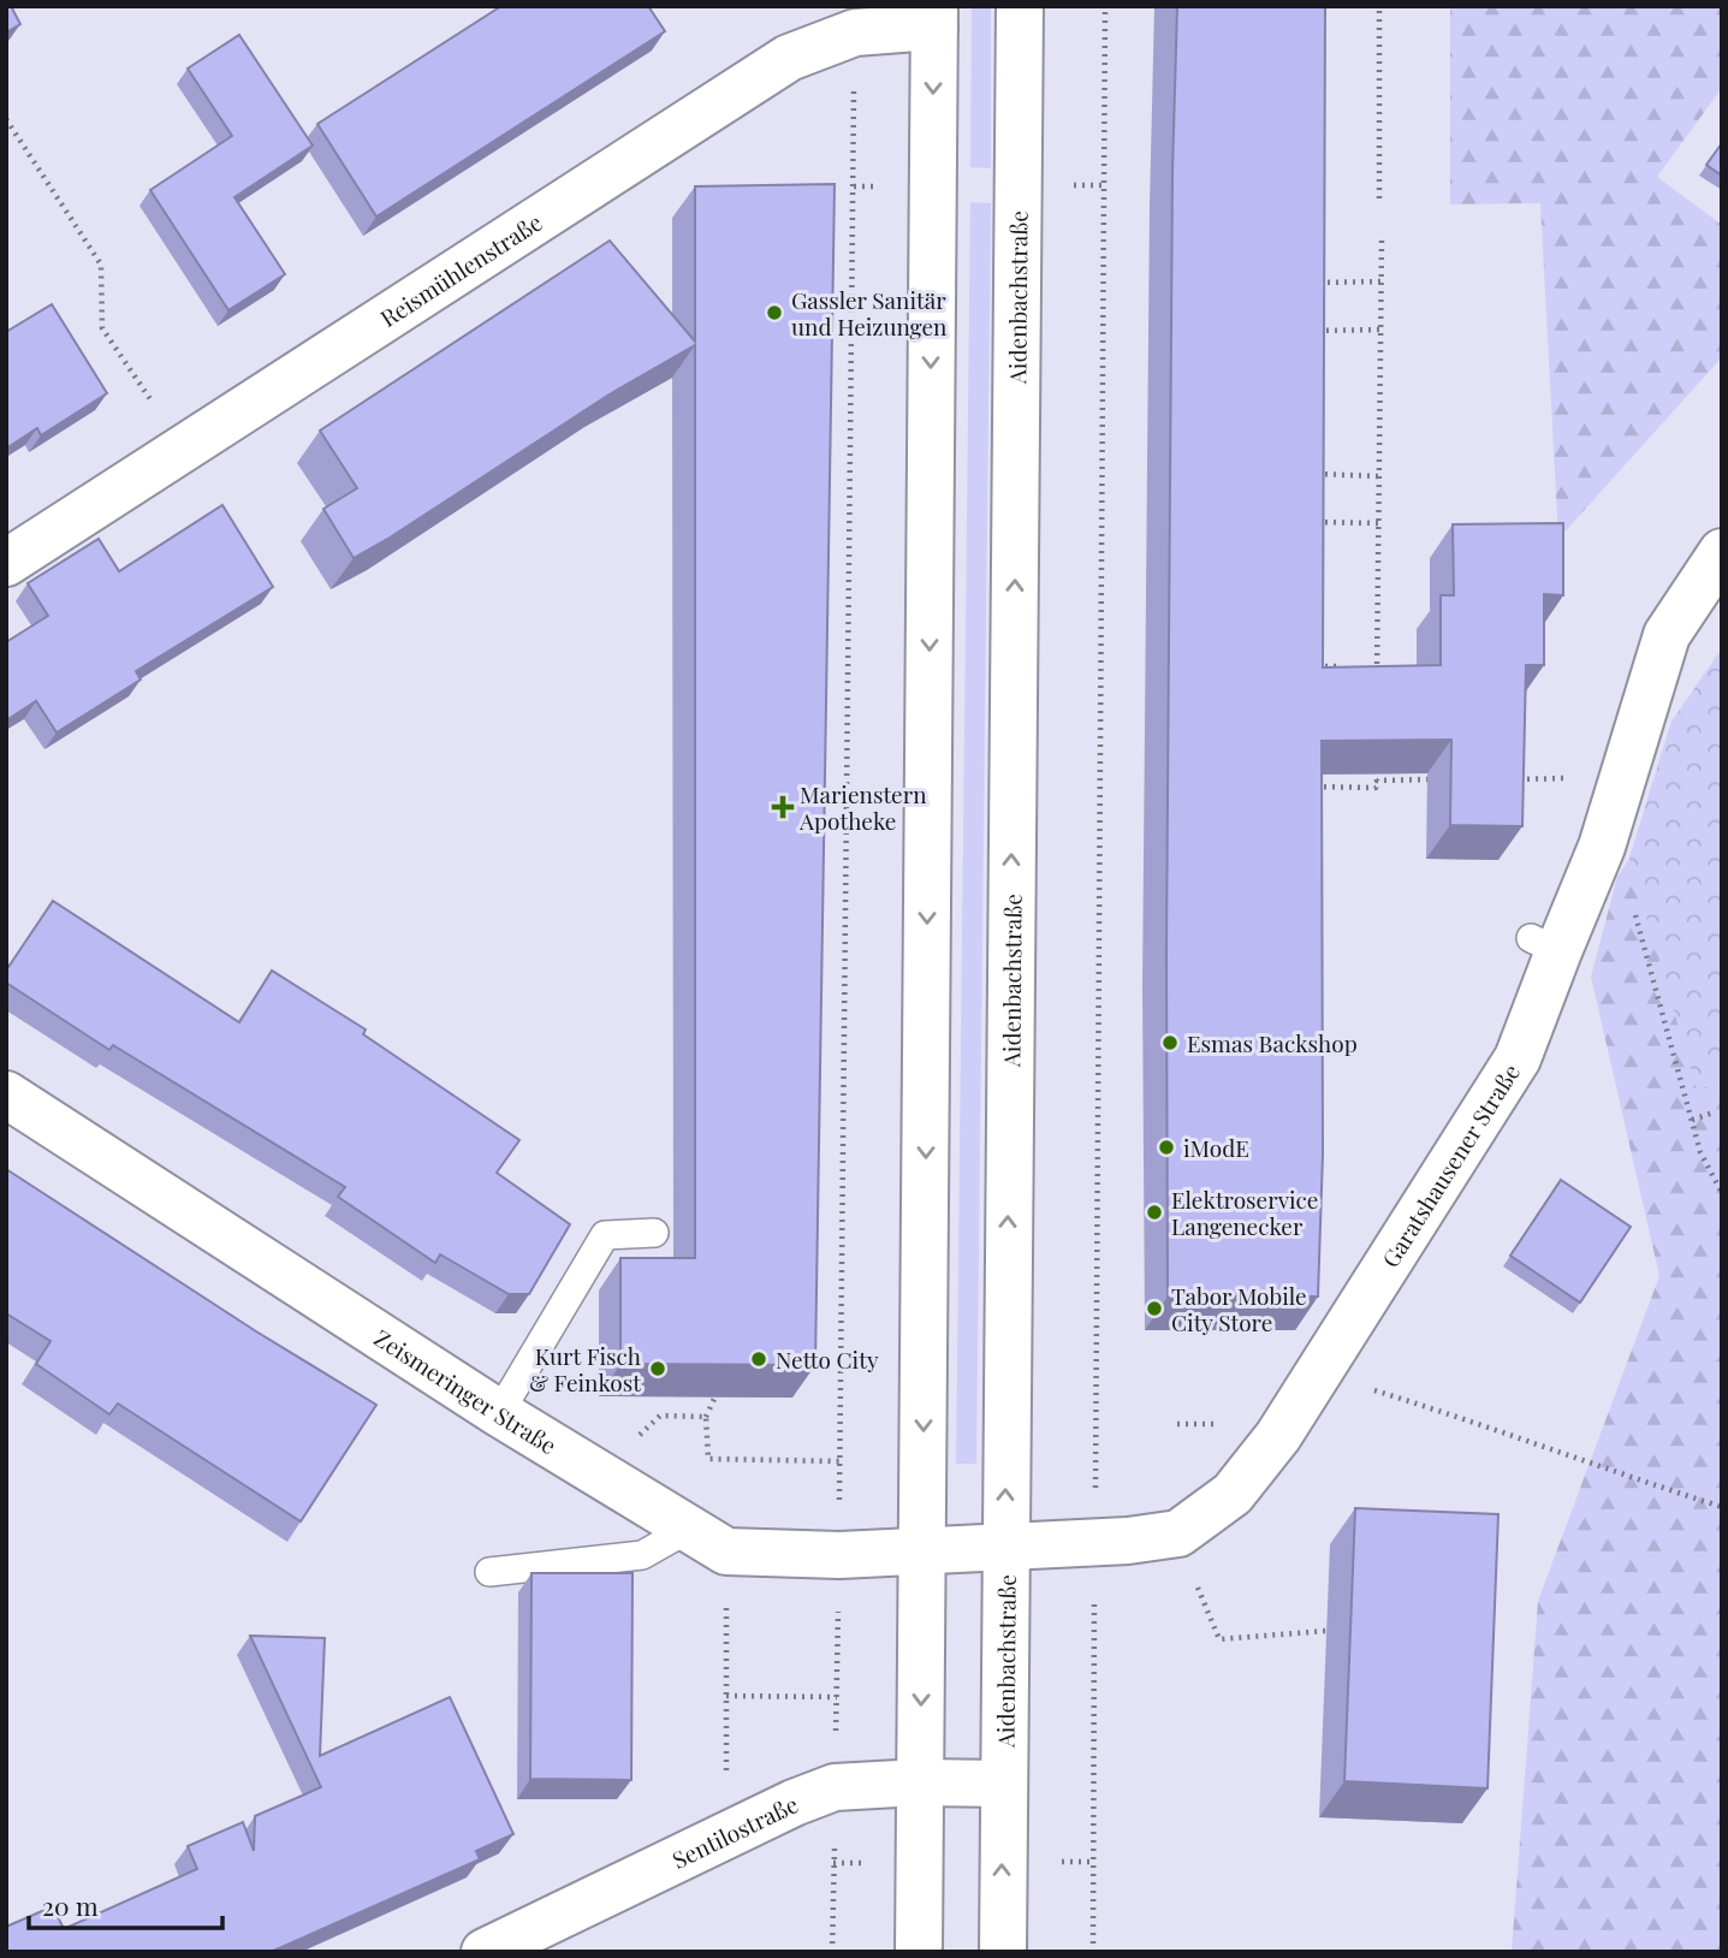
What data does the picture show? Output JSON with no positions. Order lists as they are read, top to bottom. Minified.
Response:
{"streets":{"street":["Reismühlenstraße","Aidenbachstraße","Garatshausener Straße","Zeismeringer Straße","Sentilostraße"]},"crossings":[["Reismühlenstraße","Aidenbachstraße"],["Aidenbachstraße","Garatshausener Straße"],["Aidenbachstraße","Zeismeringer Straße"],["Aidenbachstraße","Sentilostraße"],["Garatshausener Straße","Zeismeringer Straße"]],"places":{"other":["Gassler Sanitär und Heizungen","Esmas Backshop","iModE","Elektroservice Langenecker","Tabor Mobile City Store","Netto City","Kurt Fisch & Feinkost"],"health":["Marienstern Apotheke"]},"scale_bar":"20 m"}
